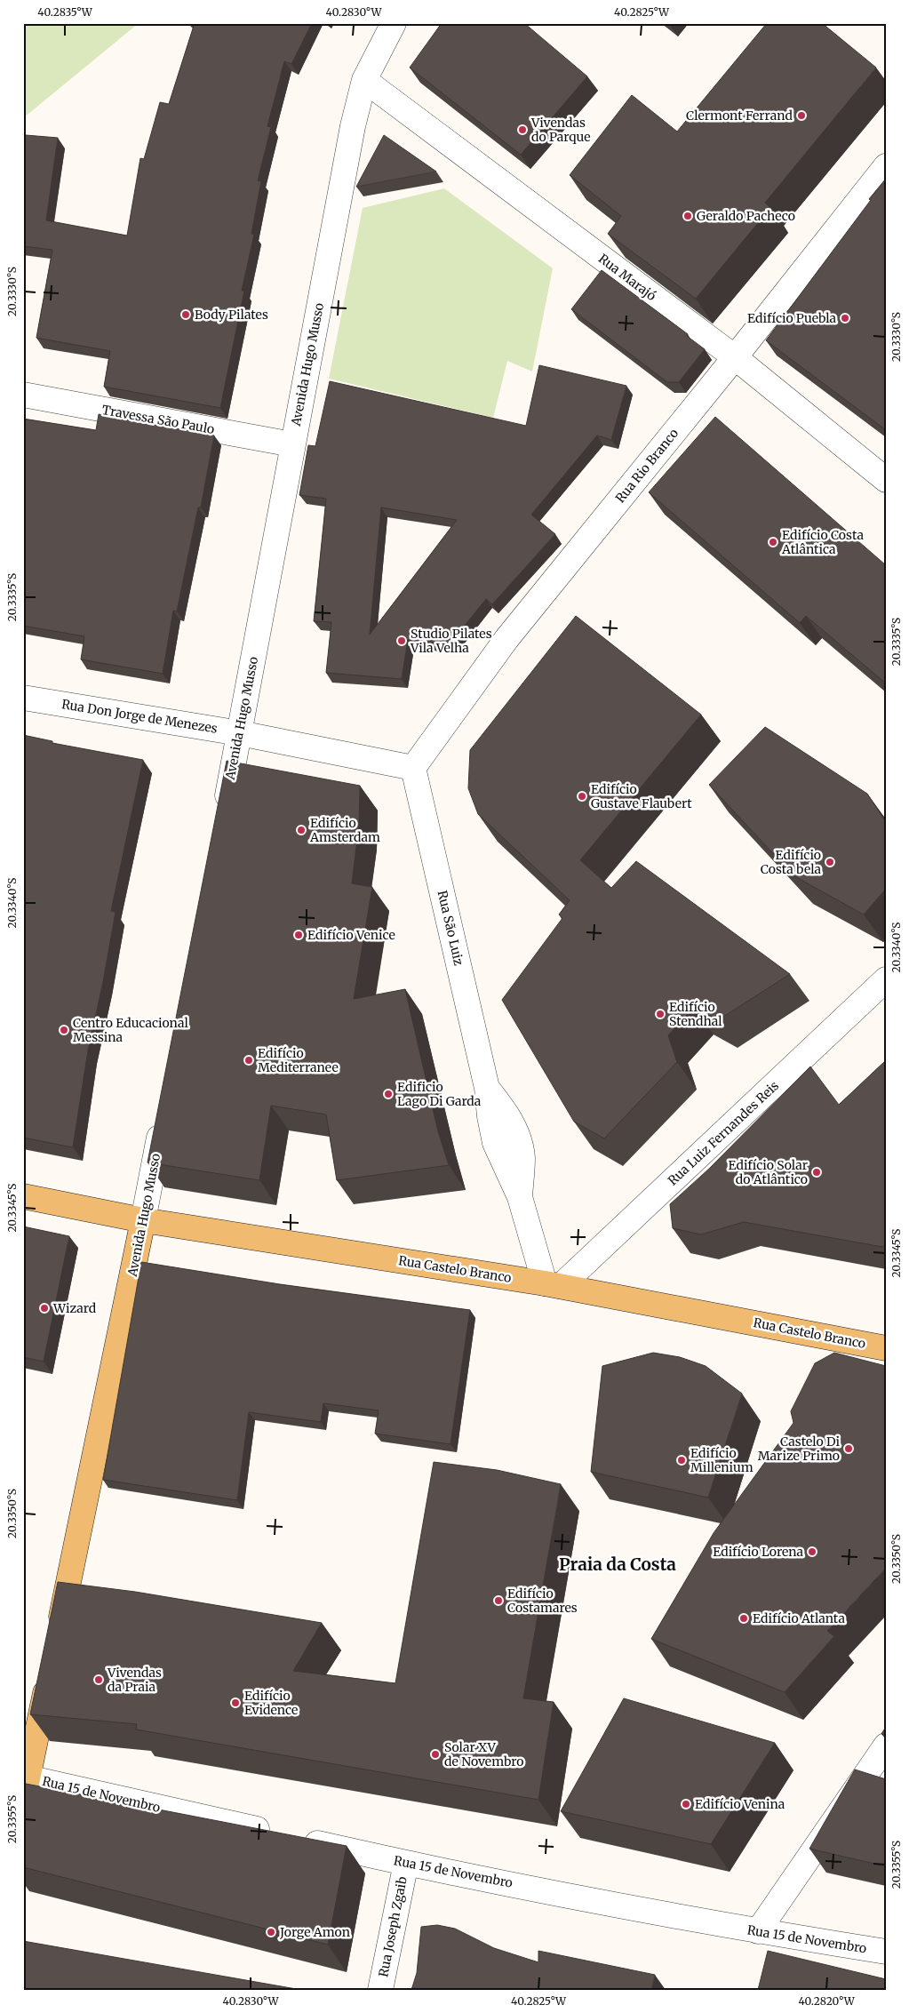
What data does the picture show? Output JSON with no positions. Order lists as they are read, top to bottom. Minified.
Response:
{"streets":{"main road":["Avenida Hugo Musso","Rua Castelo Branco"],"street":["Rua Marajó","Travessa São Paulo","Rua Rio Branco","Rua Don Jorge de Menezes","Rua São Luiz","Rua Luiz Fernandes Reis","Rua 15 de Novembro","Rua Joseph Zgaib"]},"crossings":[["Rua Marajó","Avenida Hugo Musso"],["Rua Marajó","Rua Rio Branco"],["Avenida Hugo Musso","Travessa São Paulo"],["Avenida Hugo Musso","Rua Don Jorge de Menezes"],["Avenida Hugo Musso","Rua Castelo Branco"],["Rua Rio Branco","Rua Don Jorge de Menezes"],["Rua Rio Branco","Rua São Luiz"],["Rua Don Jorge de Menezes","Rua São Luiz"],["Rua São Luiz","Rua Luiz Fernandes Reis"],["Rua São Luiz","Rua Castelo Branco"],["Rua Luiz Fernandes Reis","Rua Castelo Branco"],["Rua 15 de Novembro","Rua Joseph Zgaib"]],"districts":["Praia da Costa"],"places":["Clermont Ferrand","Vivendas do Parque","Geraldo Pacheco","Body Pilates","Edifício Puebla","Edifício Costa Atlântica","Studio Pilates Vila Velha","Edifício Gustave Flaubert","Edifício Amsterdam","Edifício Costa bela","Edifício Venice","Edifício Stendhal","Centro Educacional Messina","Edifício Mediterranee","Edificio Lago Di Garda","Edifício Solar do Atlântico","Wizard","Castelo Di Marize Primo","Edifício Millenium","Edifício Lorena","Edifício Costamares","Edifício Atlanta","Vivendas da Praia","Edifício Evidence","Solar XV de Novembro","Edifício Venina","Jorge Amon"],"coordinates":["40.2835°W","40.2830°W","40.2825°W","20.3330°S","20.3335°S","20.3340°S","20.3345°S","20.3350°S","20.3355°S","40.2820°W"]}
